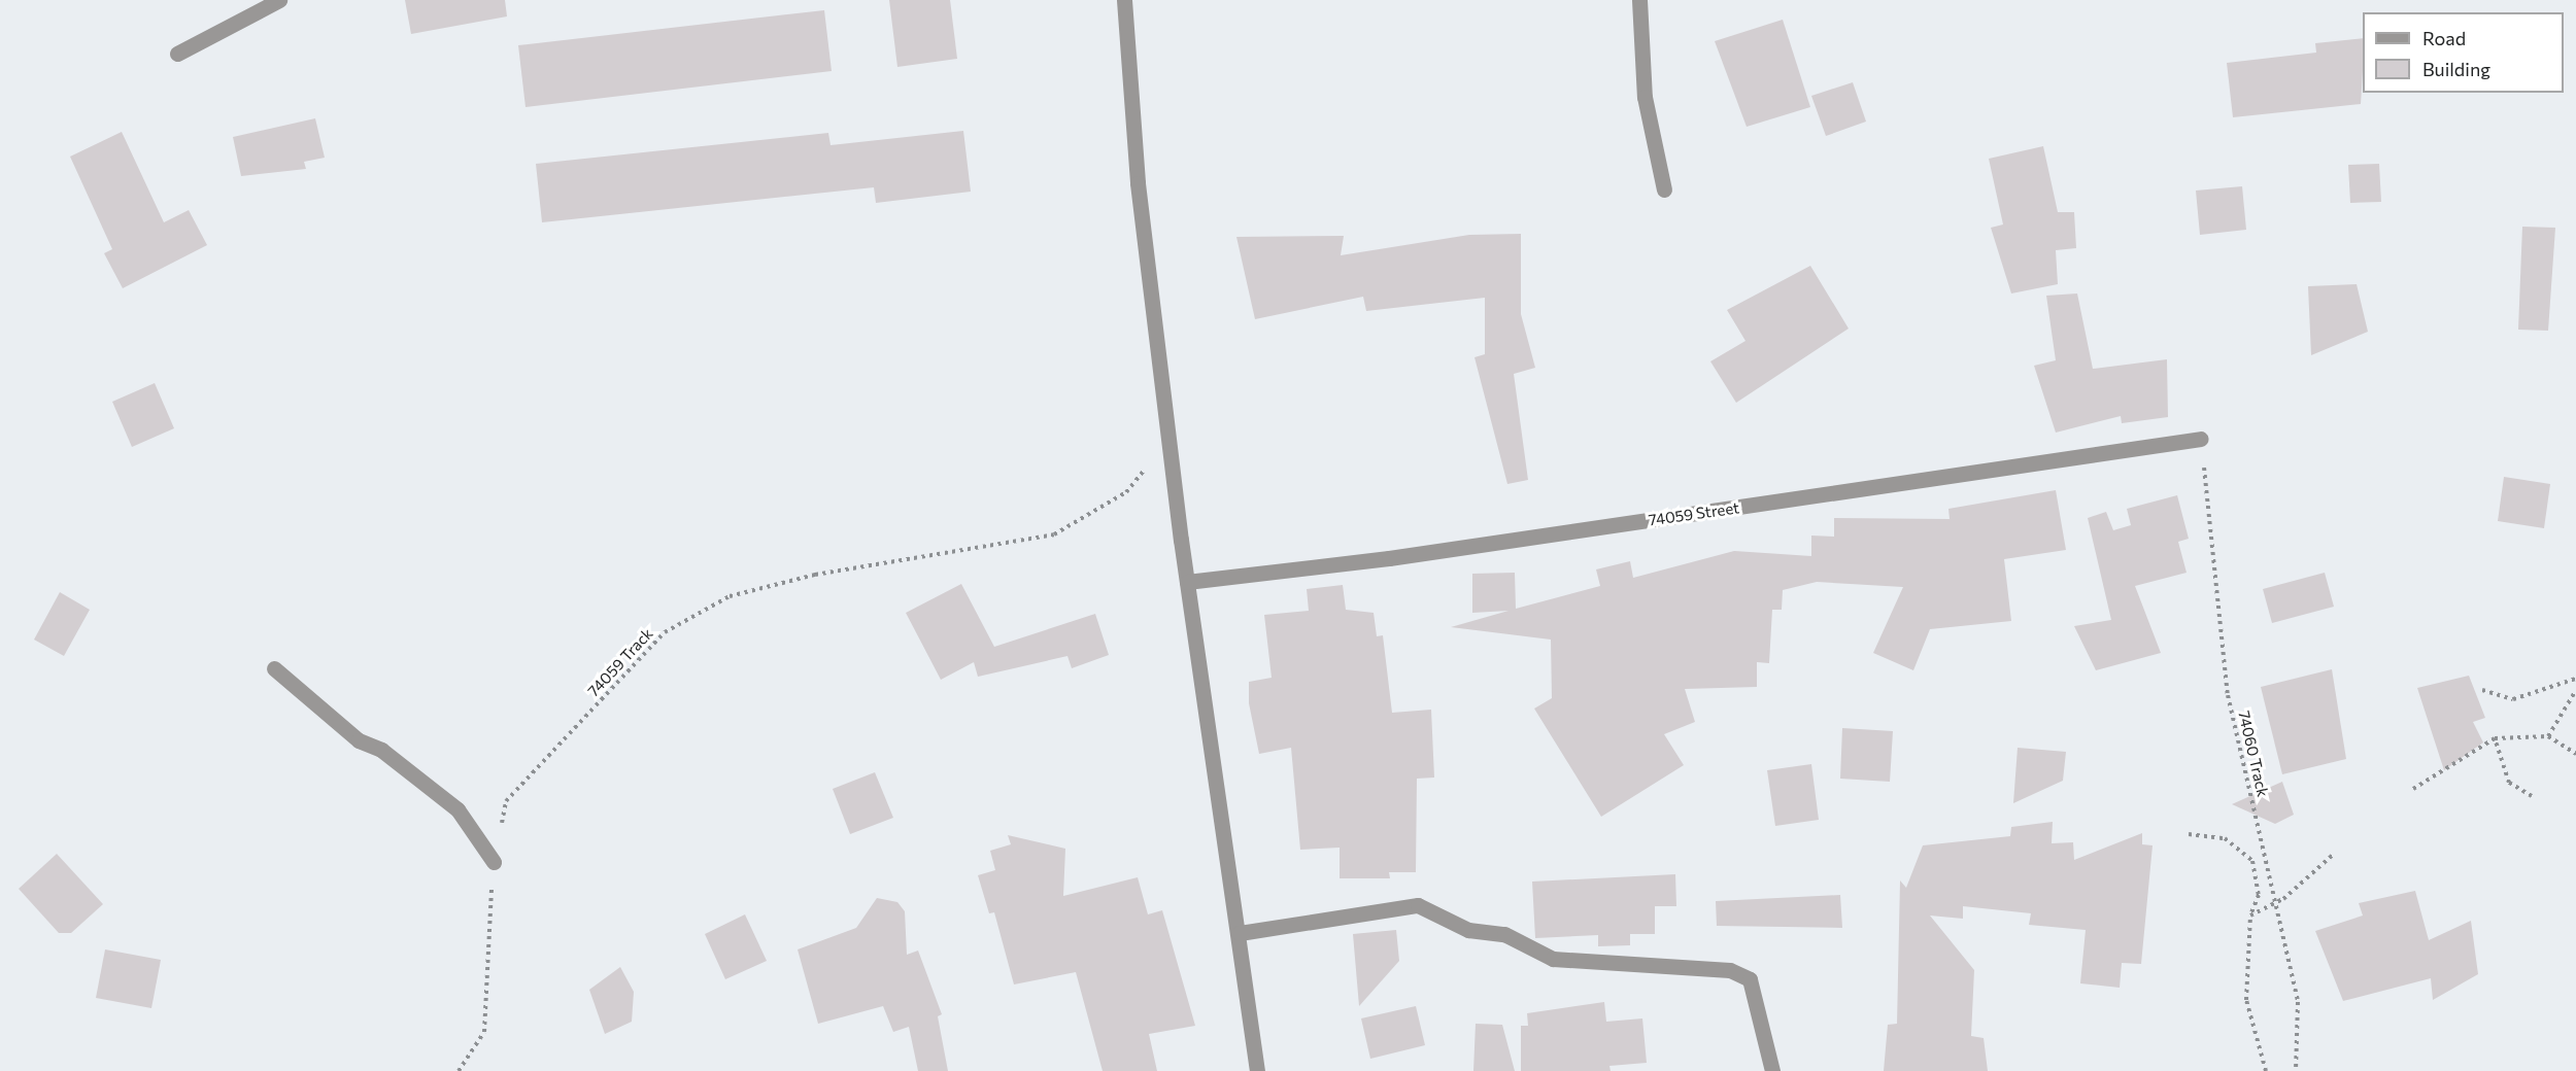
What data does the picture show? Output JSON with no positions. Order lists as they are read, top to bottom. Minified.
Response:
{"streets":{"street":["74059 Street"],"path":["74059 Track","74060 Track"]},"crossings":[["74059 Street","74060 Track"]],"legend":["Road","Building"]}
